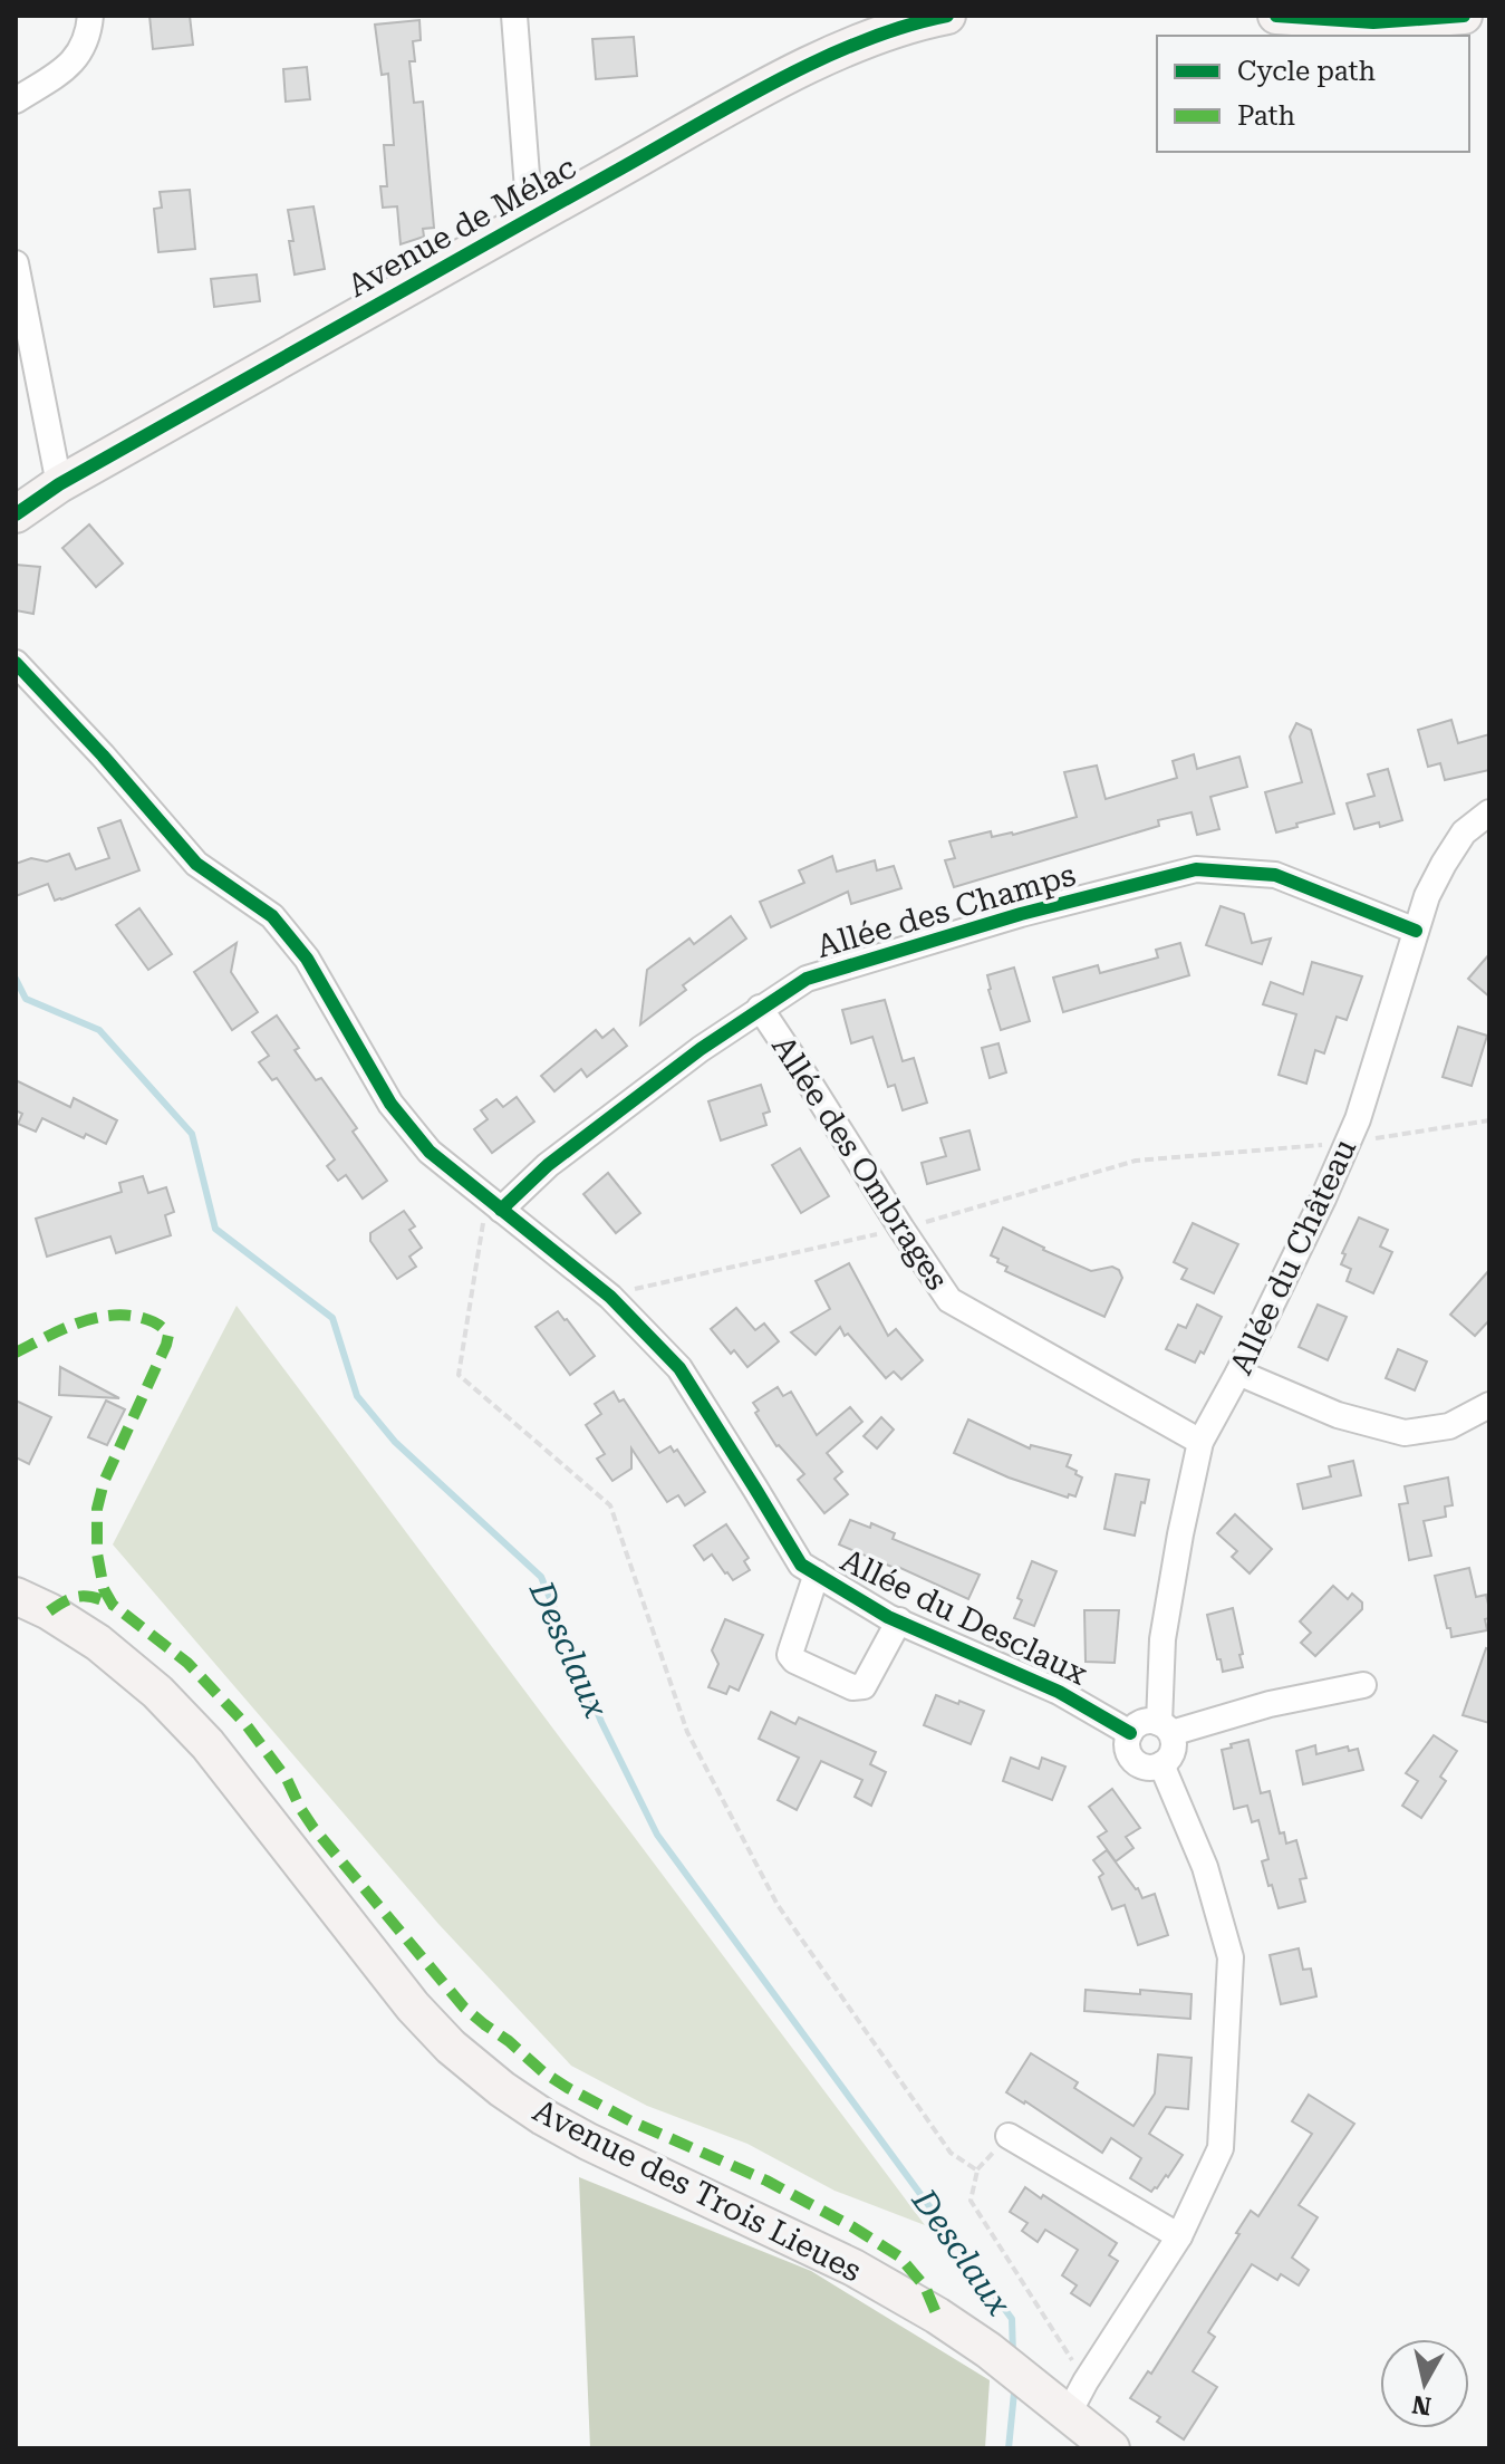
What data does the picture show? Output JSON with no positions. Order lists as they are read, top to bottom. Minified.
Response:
{"streets":{"main road":["Avenue de Mélac","Avenue des Trois Lieues"],"street":["Allée des Champs","Allée des Ombrages","Allée du Château","Allée du Desclaux"]},"crossings":[["Allée des Champs","Allée des Ombrages"],["Allée des Champs","Allée du Château"],["Allée des Champs","Allée du Desclaux"],["Allée des Ombrages","Allée du Château"],["Allée du Château","Allée du Desclaux"]],"water":["Desclaux"],"legend":["Cycle path","Path"],"north":"bottom"}
